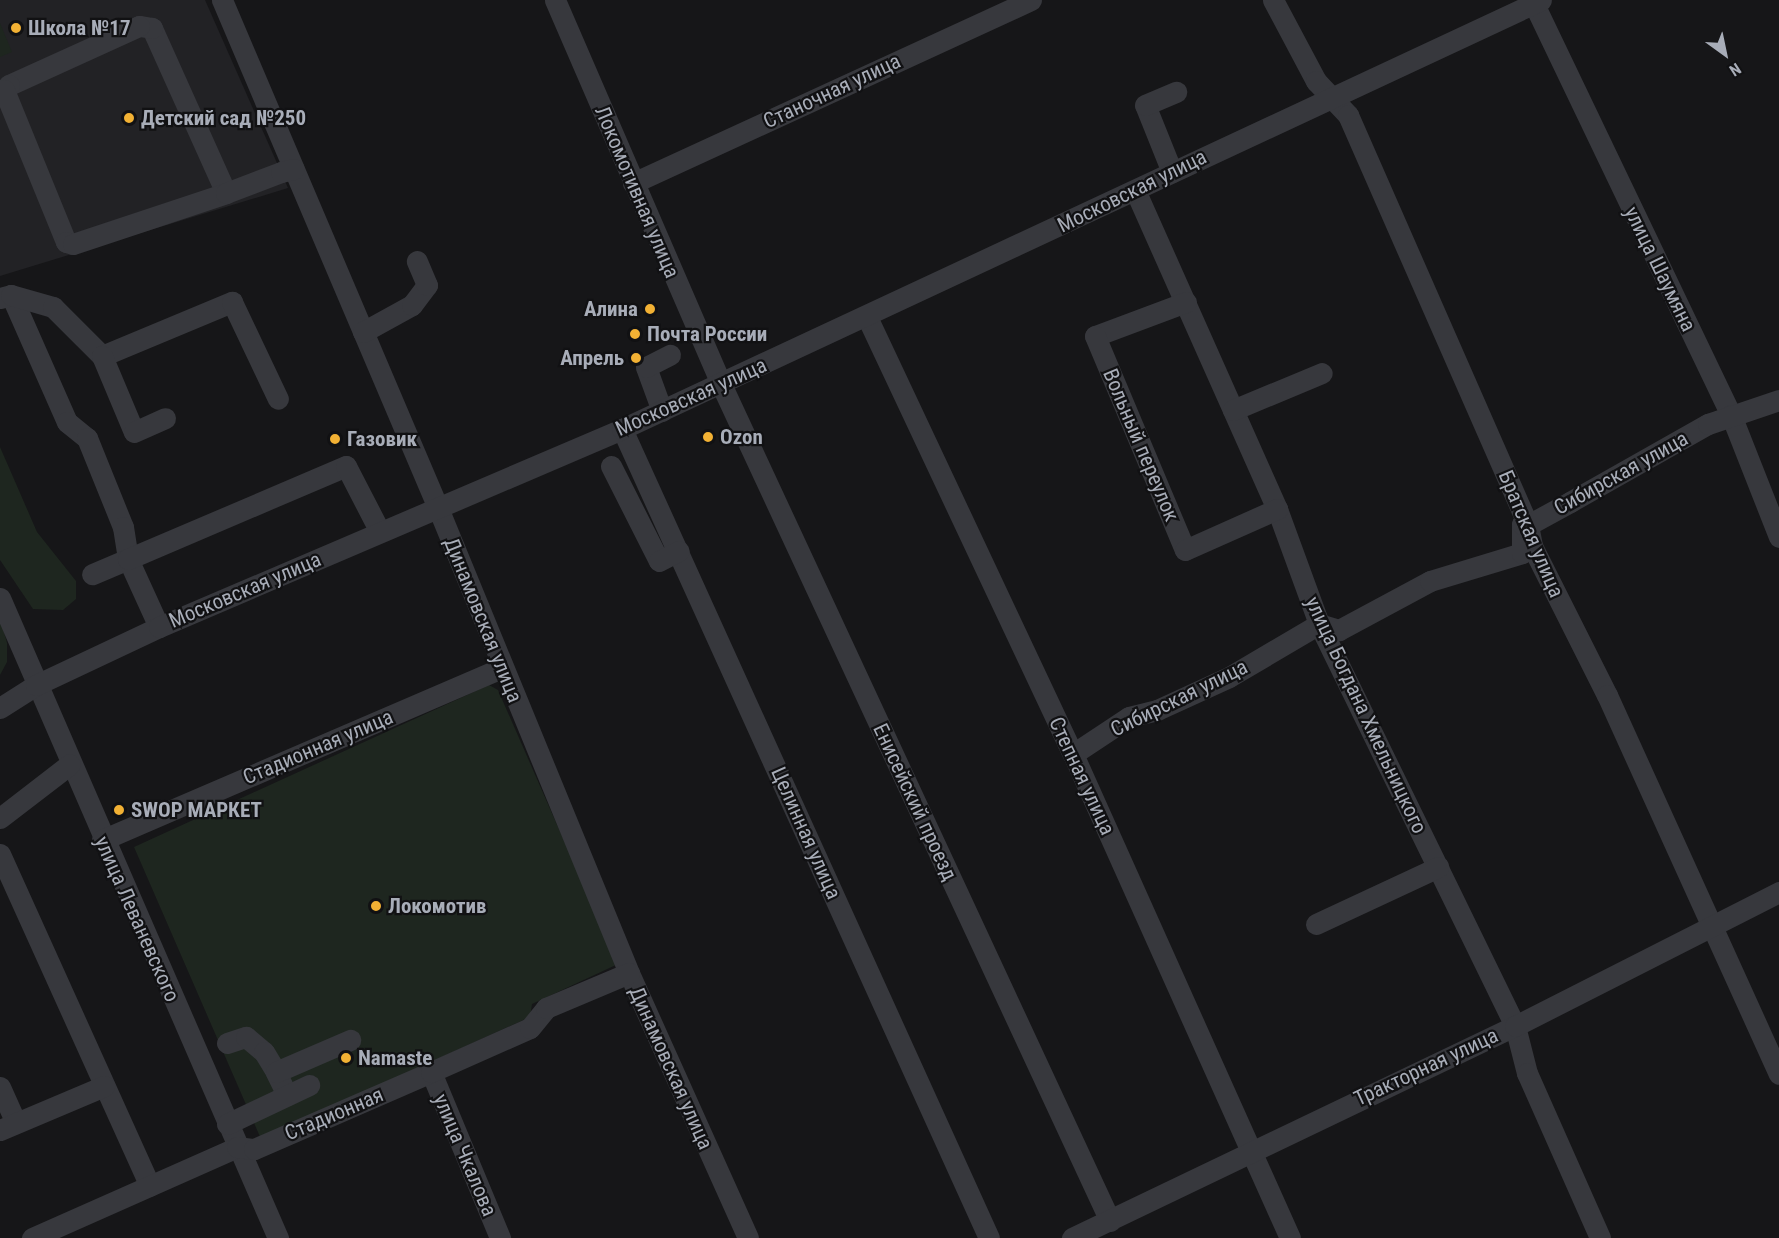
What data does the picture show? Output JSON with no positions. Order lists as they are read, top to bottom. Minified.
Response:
{"streets":{"street":["Станочная улица","Московская улица","Локомотивная улица","улица Шаумяна","Вольный переулок","Сибирская улица","Братская улица","Динамовская улица","улица Богдана Хмельницкого","Стадионная улица","Степная улица","Енисейский проезд","Целинная улица","улица Леваневского","Тракторная улица","Стадионная","улица Чкалова"]},"crossings":[["Станочная улица","Локомотивная улица"],["Московская улица","Локомотивная улица"],["Московская улица","улица Шаумяна"],["Московская улица","Братская улица"],["Московская улица","Динамовская улица"],["Московская улица","улица Богдана Хмельницкого"],["Московская улица","Степная улица"],["Московская улица","Енисейский проезд"],["Московская улица","Целинная улица"],["Московская улица","улица Леваневского"],["Локомотивная улица","Енисейский проезд"],["улица Шаумяна","Сибирская улица"],["Вольный переулок","улица Богдана Хмельницкого"],["Сибирская улица","Братская улица"],["Сибирская улица","улица Богдана Хмельницкого"],["Сибирская улица","Степная улица"],["Братская улица","Тракторная улица"],["Динамовская улица","Стадионная улица"],["Динамовская улица","Стадионная"],["улица Богдана Хмельницкого","Тракторная улица"],["Стадионная улица","улица Леваневского"],["Степная улица","Тракторная улица"],["Енисейский проезд","Тракторная улица"],["улица Леваневского","Стадионная"],["Стадионная","улица Чкалова"]],"places":["Школа №17","Детский сад №250","Алина","Почта России","Апрель","Ozon","Газовик","SWOP МАРКЕТ","Локомотив","Namaste"],"north":"bottom right"}
